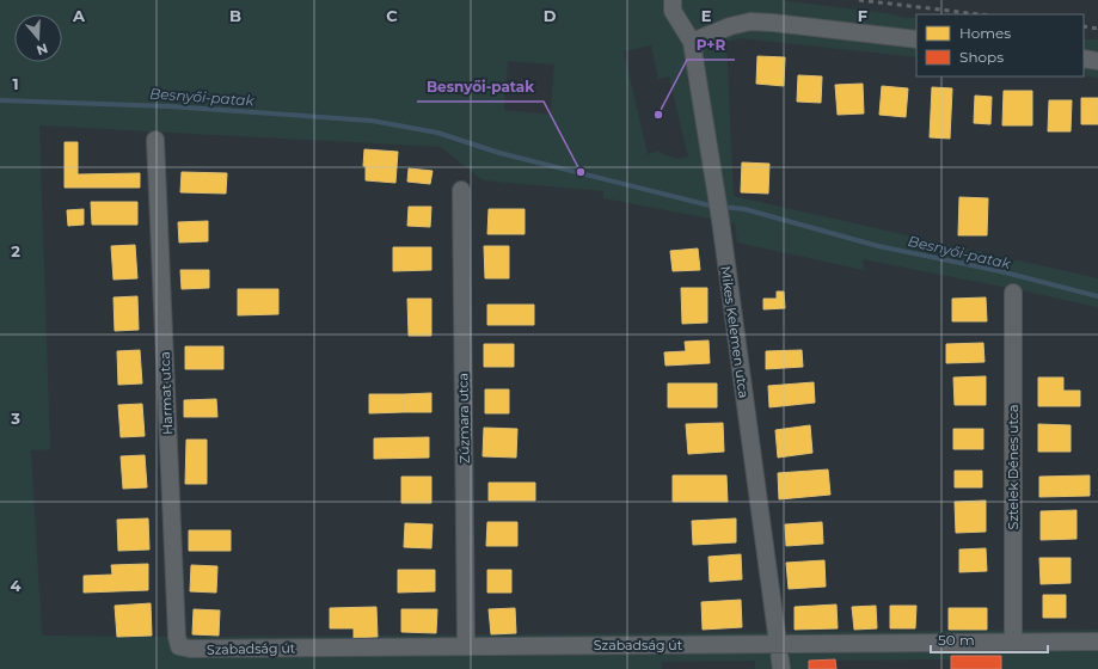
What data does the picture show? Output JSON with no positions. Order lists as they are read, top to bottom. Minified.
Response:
{"streets":{"street":["Mikes Kelemen utca","Harmat utca","Zúzmara utca","Sztelek Dénes utca","Szabadság út"]},"crossings":[["Mikes Kelemen utca","Szabadság út"],["Harmat utca","Szabadság út"],["Zúzmara utca","Szabadság út"],["Sztelek Dénes utca","Szabadság út"]],"water":["Besnyői-patak"],"places":["P+R","Besnyői-patak"],"legend":["Homes","Shops"],"scale_bar":"50 m","north":"bottom","grid":{"columns":["A","B","C","D","E","F"],"rows":["1","2","3","4"]}}
